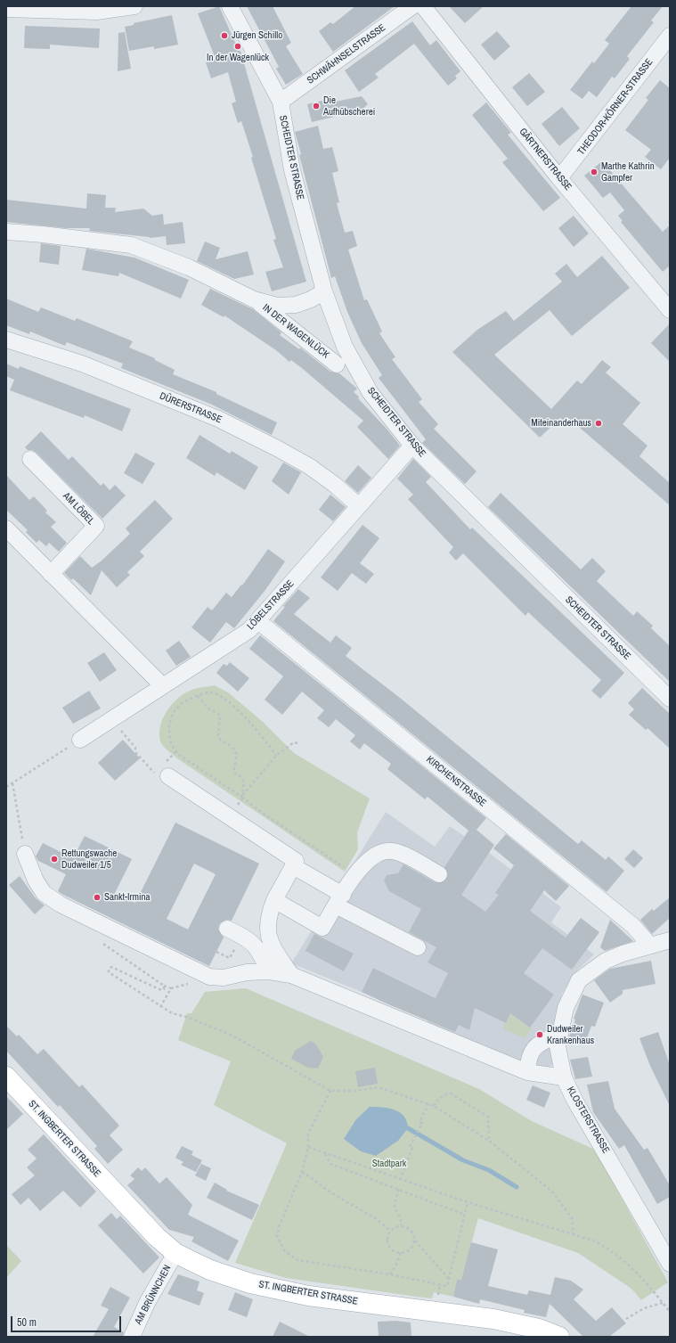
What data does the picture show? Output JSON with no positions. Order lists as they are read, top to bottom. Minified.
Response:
{"streets":{"main road":["ST. INGBERTER STRASSE"],"street":["SCHWÄHNSELSTRASSE","THEODOR-KÖRNER-STRASSE","SCHEIDTER STRASSE","GÄRTNERSTRASSE","IN DER WAGENLÜCK","DÜRERSTRASSE","AM LÖBEL","LÖBELSTRASSE","KIRCHENSTRASSE","KLOSTERSTRASSE","AM BRÜNNCHEN"]},"crossings":[["SCHWÄHNSELSTRASSE","SCHEIDTER STRASSE"],["THEODOR-KÖRNER-STRASSE","GÄRTNERSTRASSE"],["SCHEIDTER STRASSE","IN DER WAGENLÜCK"],["SCHEIDTER STRASSE","LÖBELSTRASSE"],["DÜRERSTRASSE","LÖBELSTRASSE"],["LÖBELSTRASSE","KIRCHENSTRASSE"],["KIRCHENSTRASSE","KLOSTERSTRASSE"],["ST. INGBERTER STRASSE","AM BRÜNNCHEN"]],"parks":["Stadtpark"],"places":["Jürgen Schillo","In der Wagenlück","Die Aufhübscherei","Marthe Kathrin Gampfer","Miteinanderhaus","Rettungswache Dudweiler 1/5","Sankt-Irmina","Dudweiler Krankenhaus"],"scale_bar":"50 m"}
